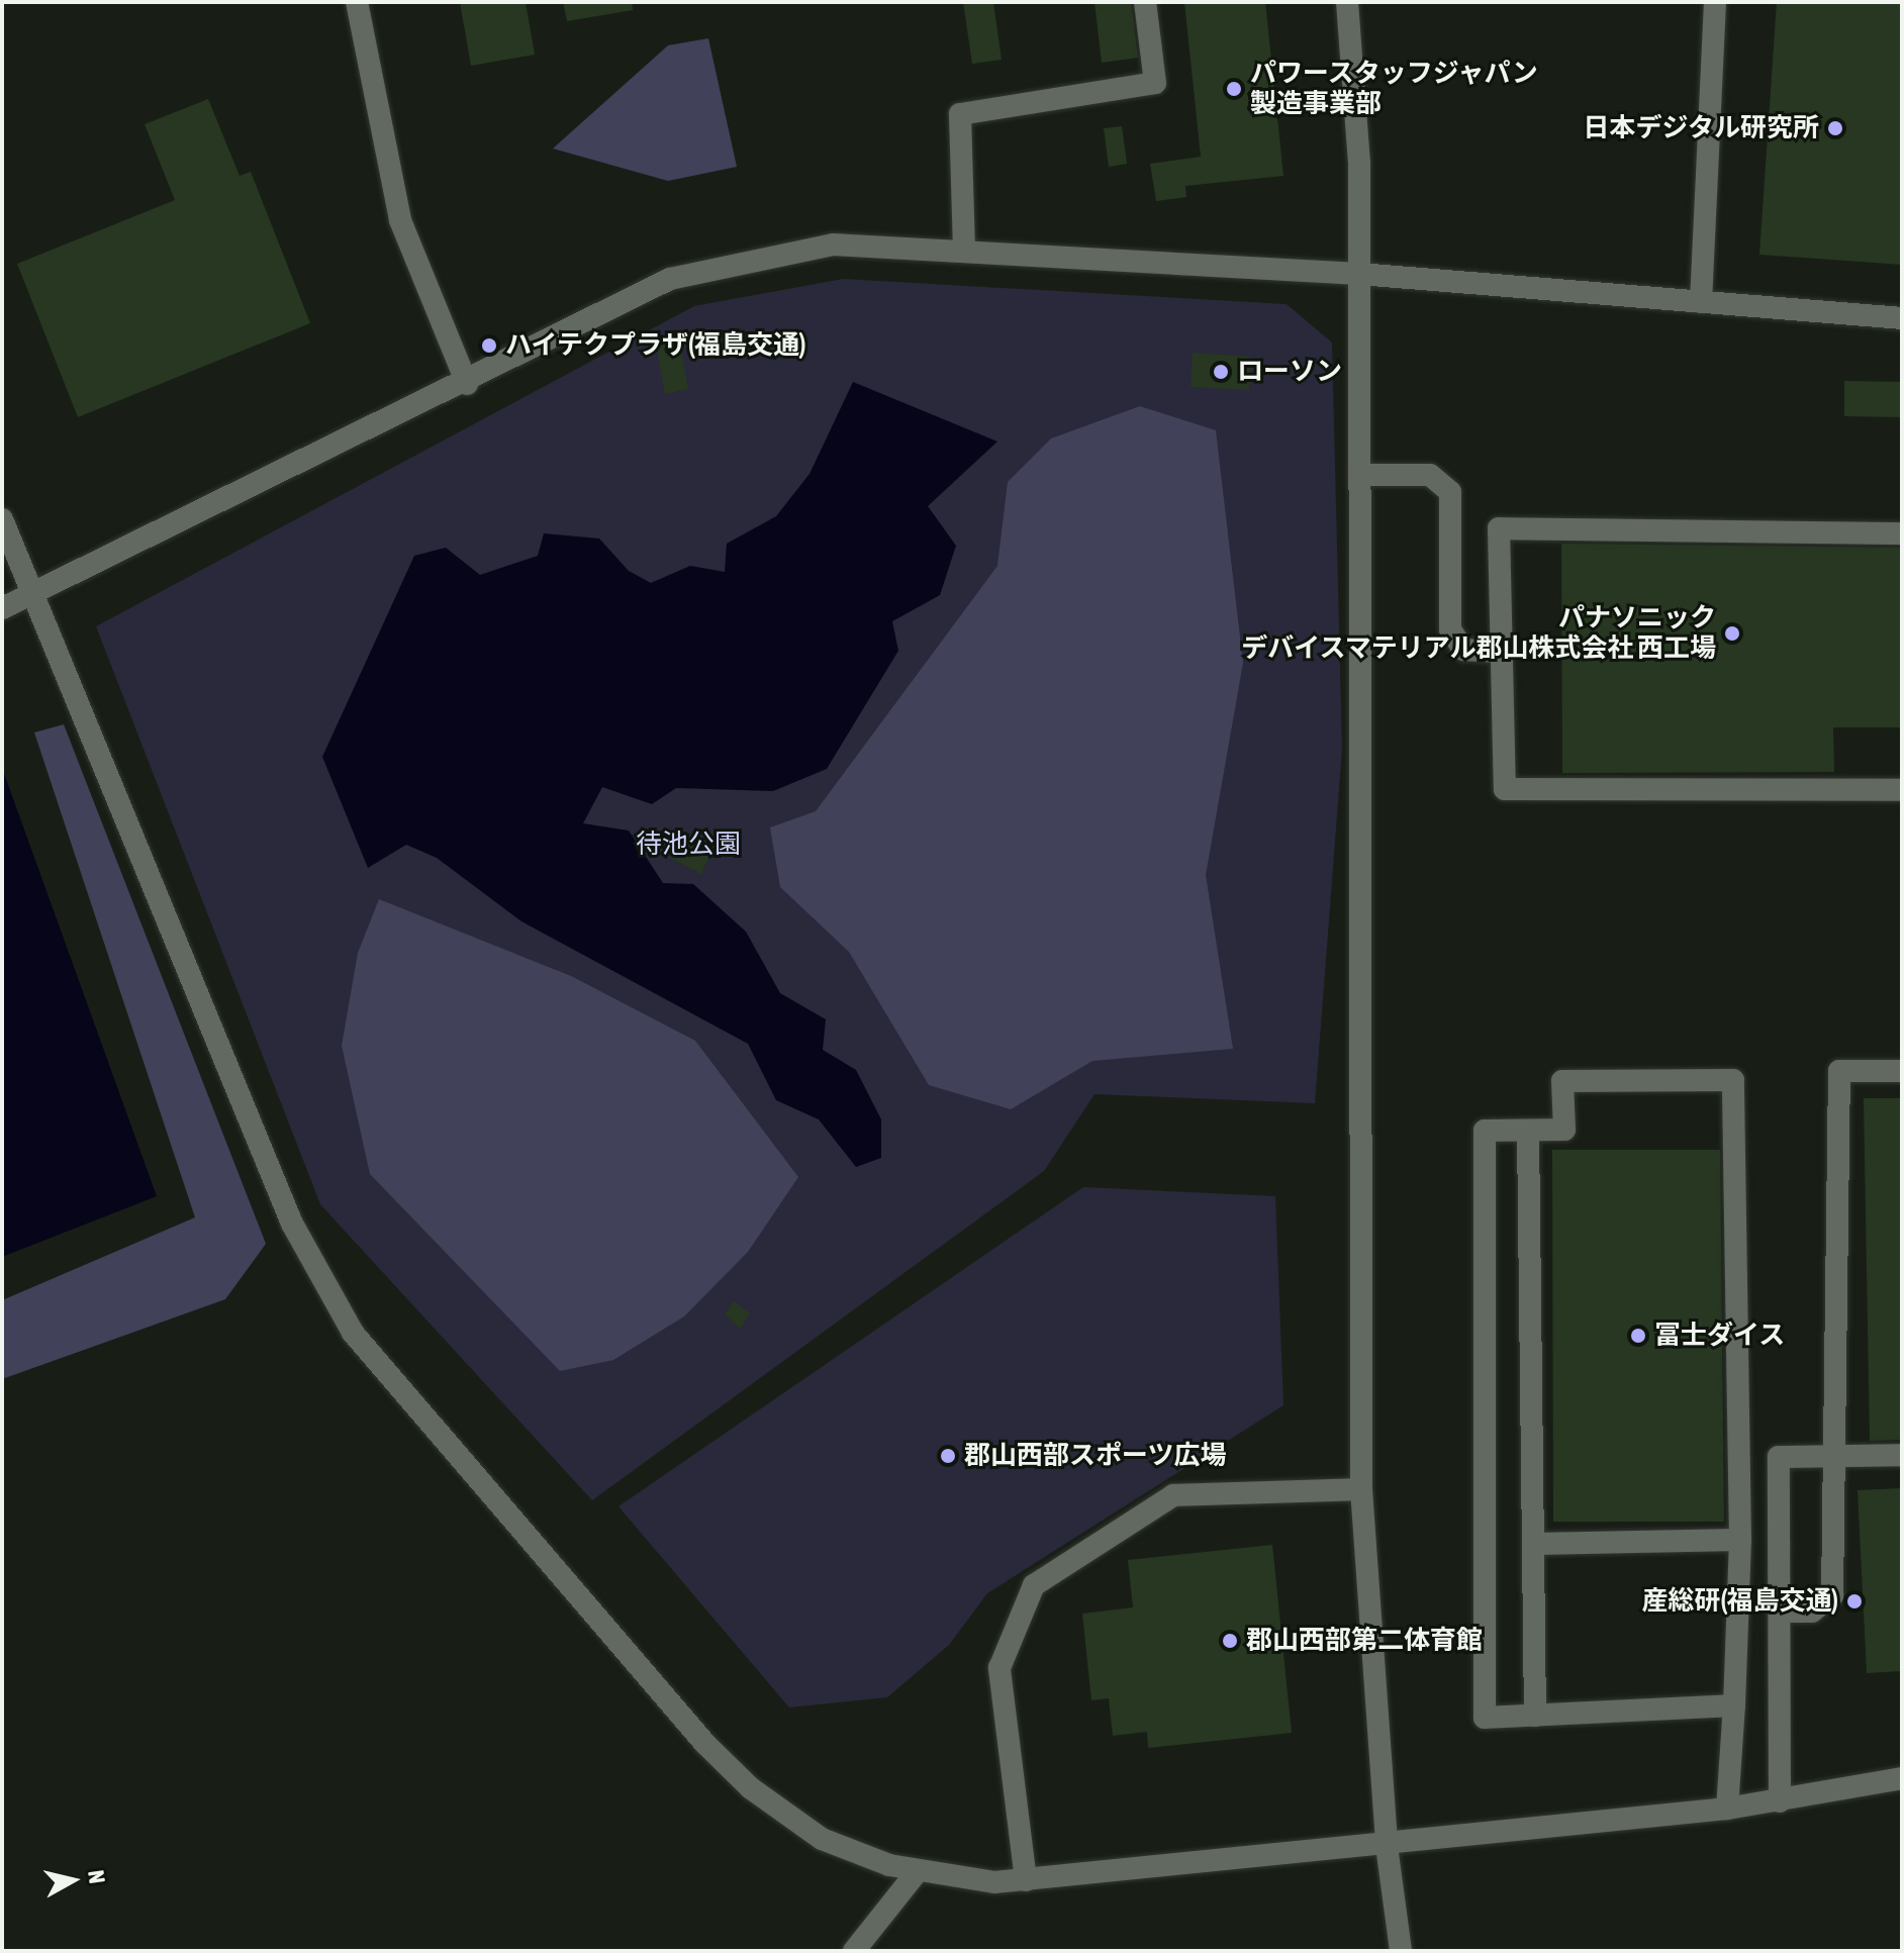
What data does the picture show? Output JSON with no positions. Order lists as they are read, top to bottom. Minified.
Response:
{"parks":["待池公園"],"places":["パワースタッフジャパン 製造事業部","日本デジタル研究所","ハイテクプラザ(福島交通)","ローソン","パナソニック デバイスマテリアル郡山株式会社 西工場","冨士ダイス","郡山西部スポーツ広場","産総研(福島交通)","郡山西部第二体育館"],"north":"right"}
